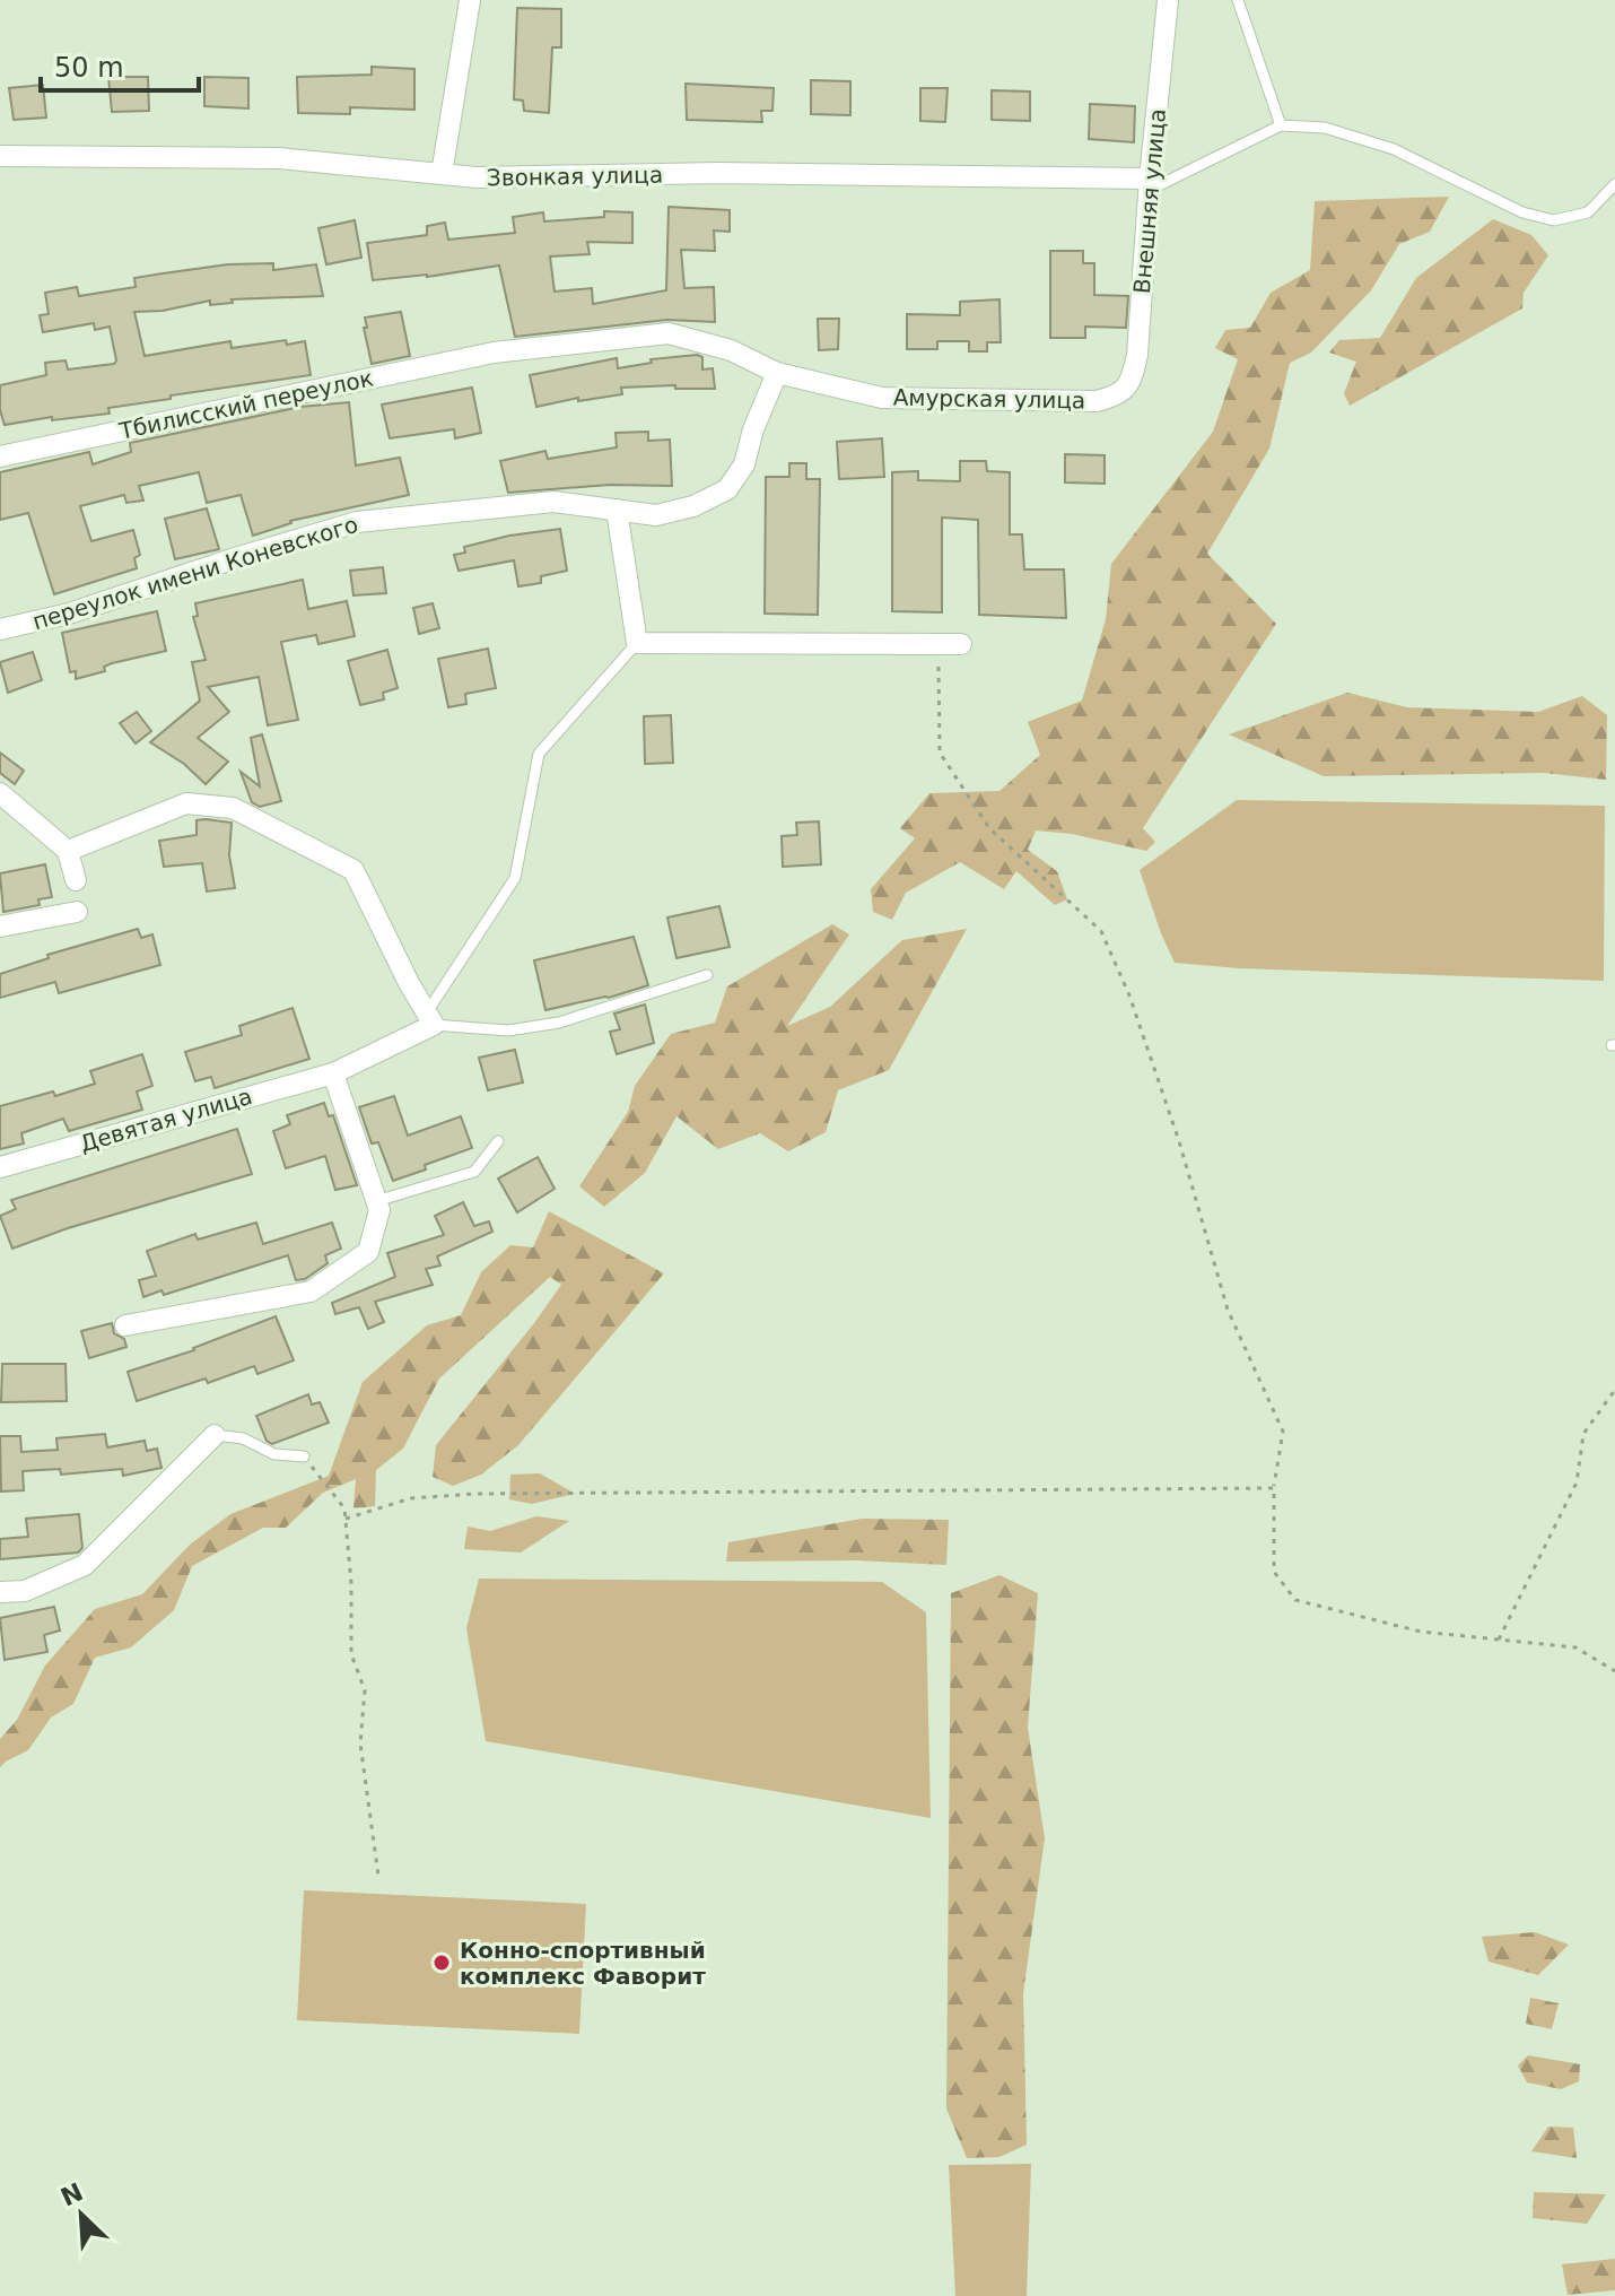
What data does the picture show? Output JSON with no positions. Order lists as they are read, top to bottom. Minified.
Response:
{"streets":{"street":["Звонкая улица","Внешняя улица","Амурская улица","Тбилисский переулок","переулок имени Коневского","Девятая улица"]},"crossings":[["Звонкая улица","Внешняя улица"],["Внешняя улица","Амурская улица"],["Амурская улица","Тбилисский переулок"],["Амурская улица","переулок имени Коневского"]],"places":["Конно-спортивный комплекс Фаворит"],"scale_bar":"50 m","north":"top left"}
